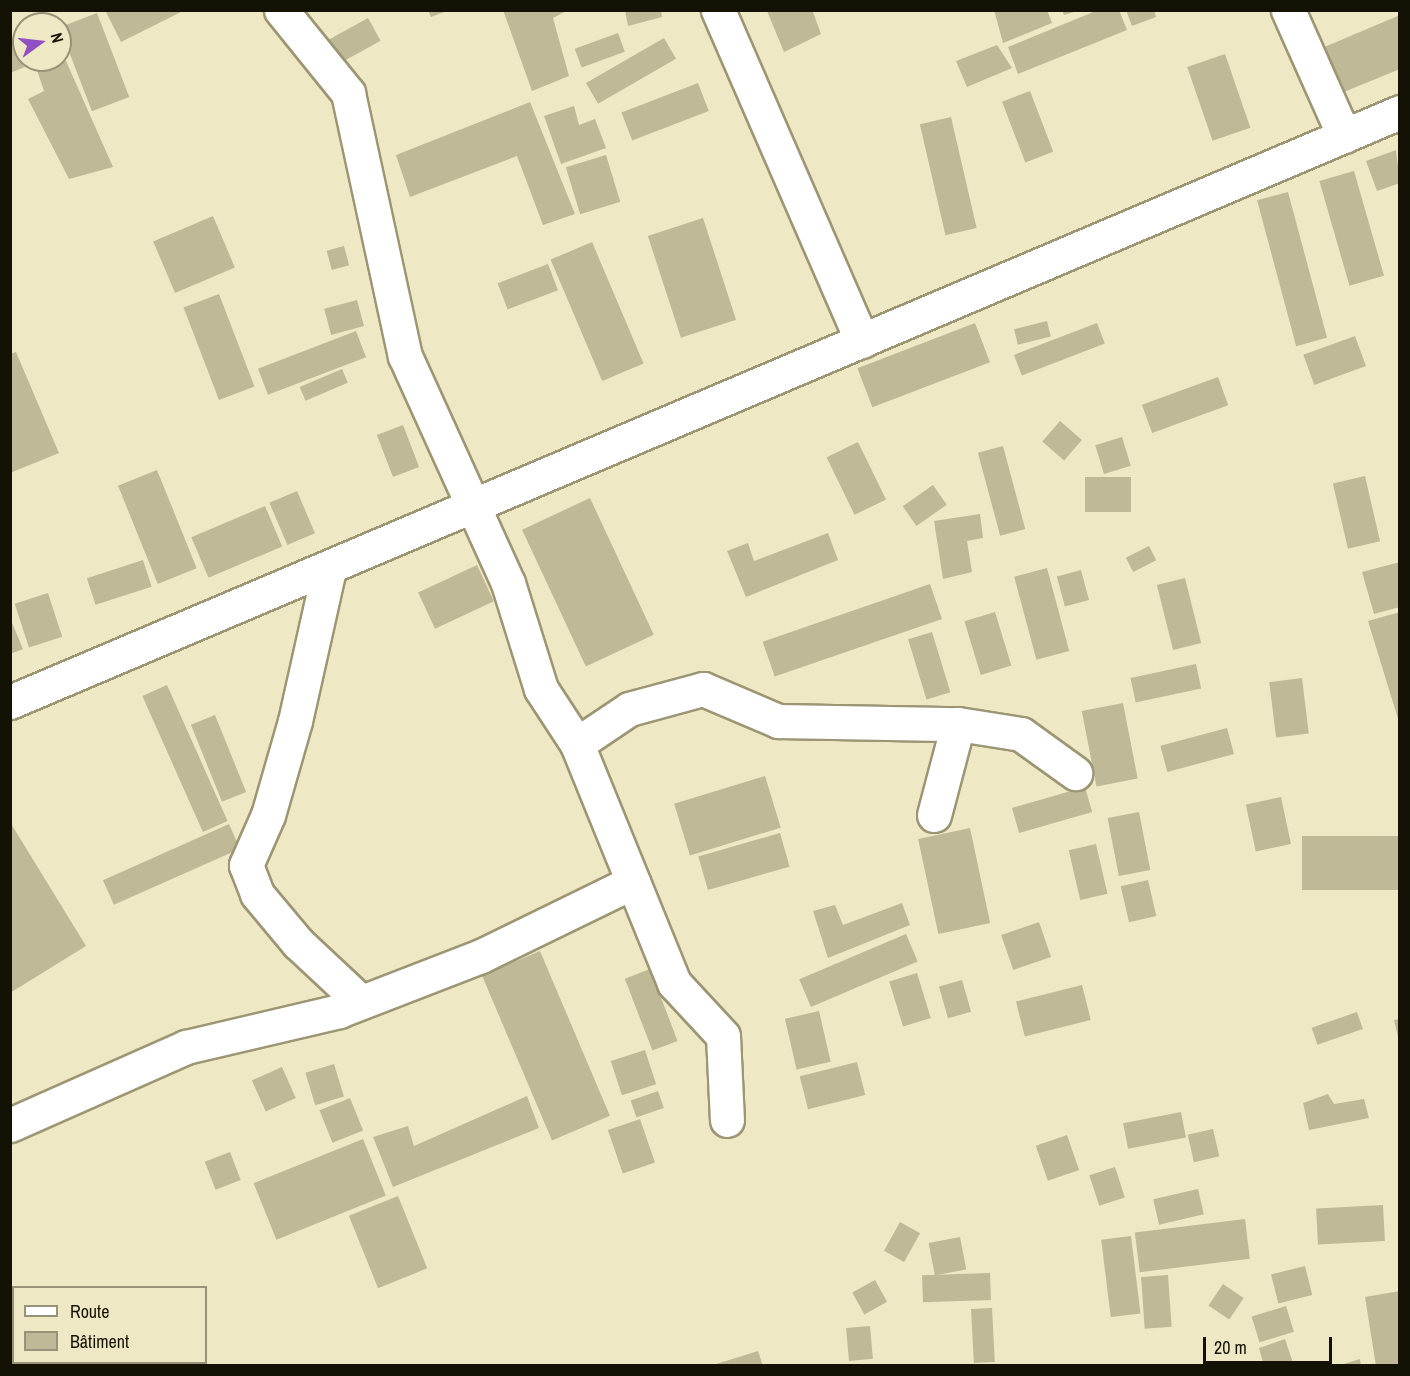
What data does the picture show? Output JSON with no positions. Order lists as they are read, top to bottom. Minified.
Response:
{"legend":["Route","Bâtiment"],"scale_bar":"20 m","north":"right"}
